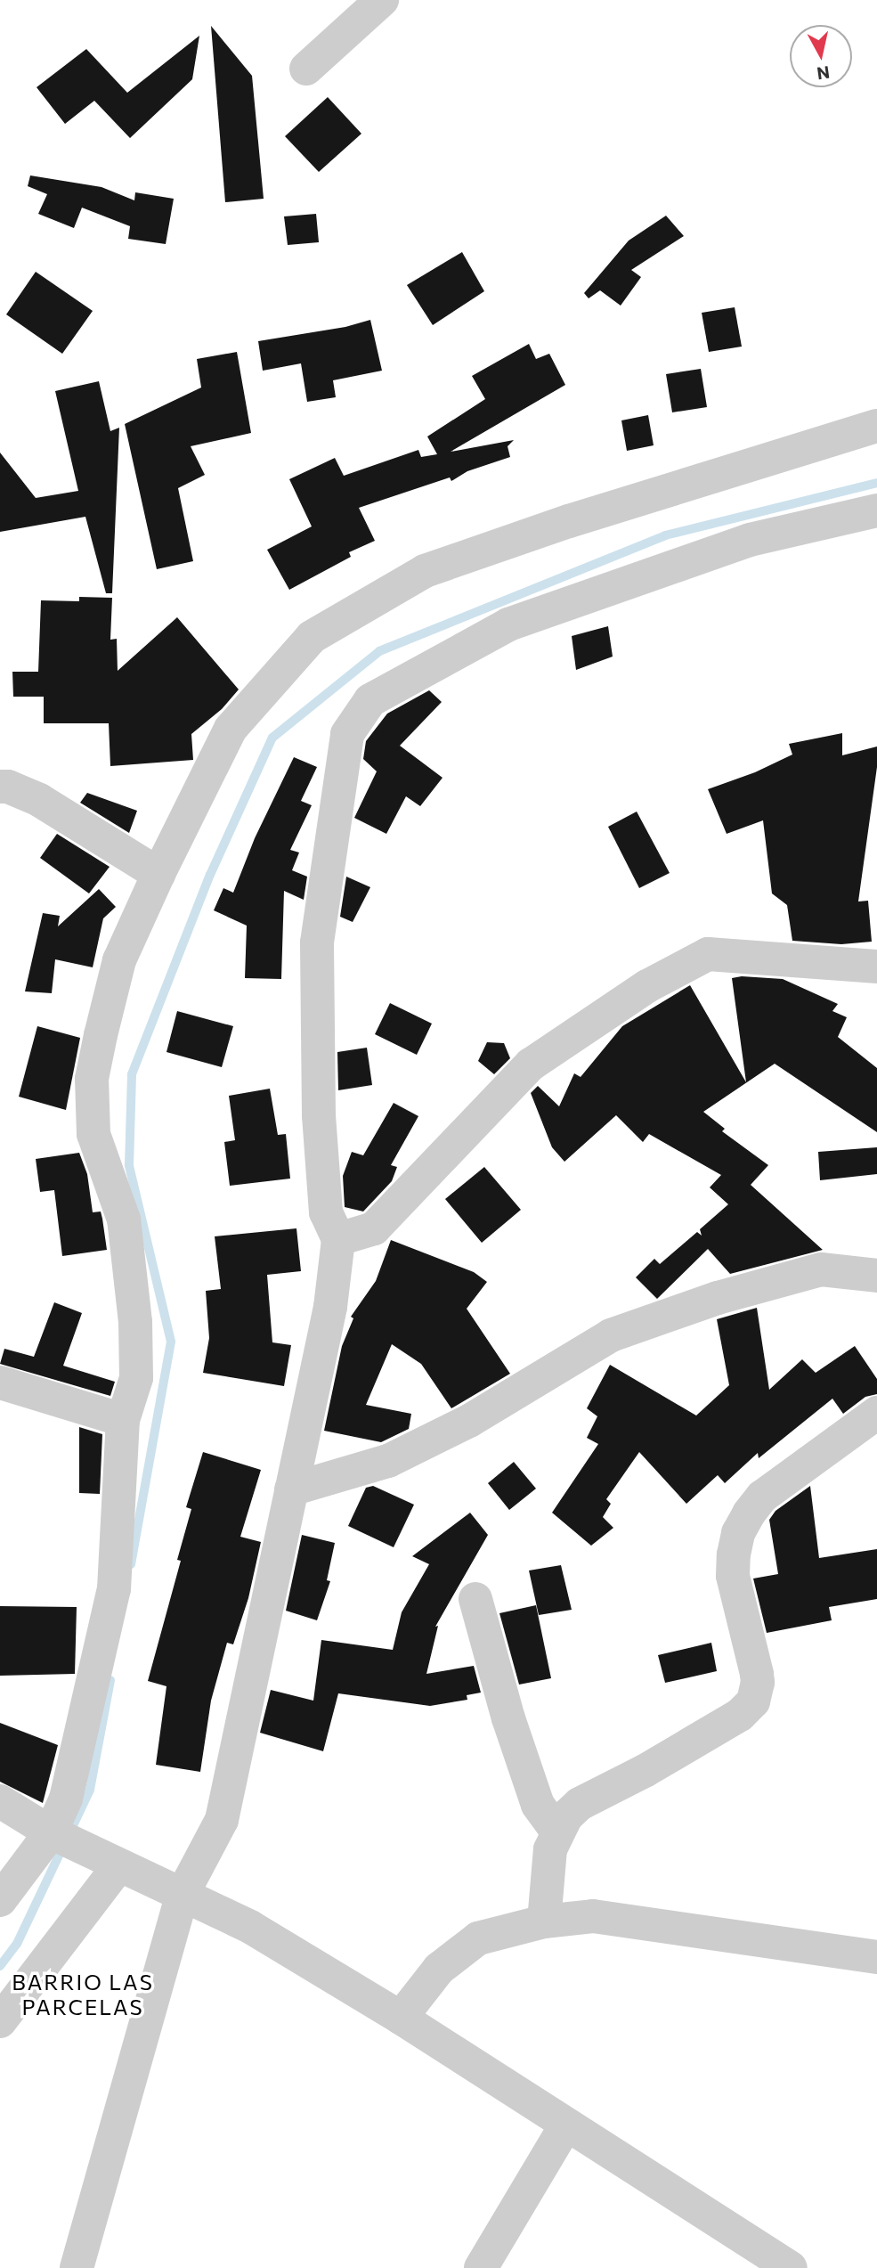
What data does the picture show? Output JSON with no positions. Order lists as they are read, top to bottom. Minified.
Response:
{"districts":["BARRIO LAS PARCELAS"],"north":"bottom"}
